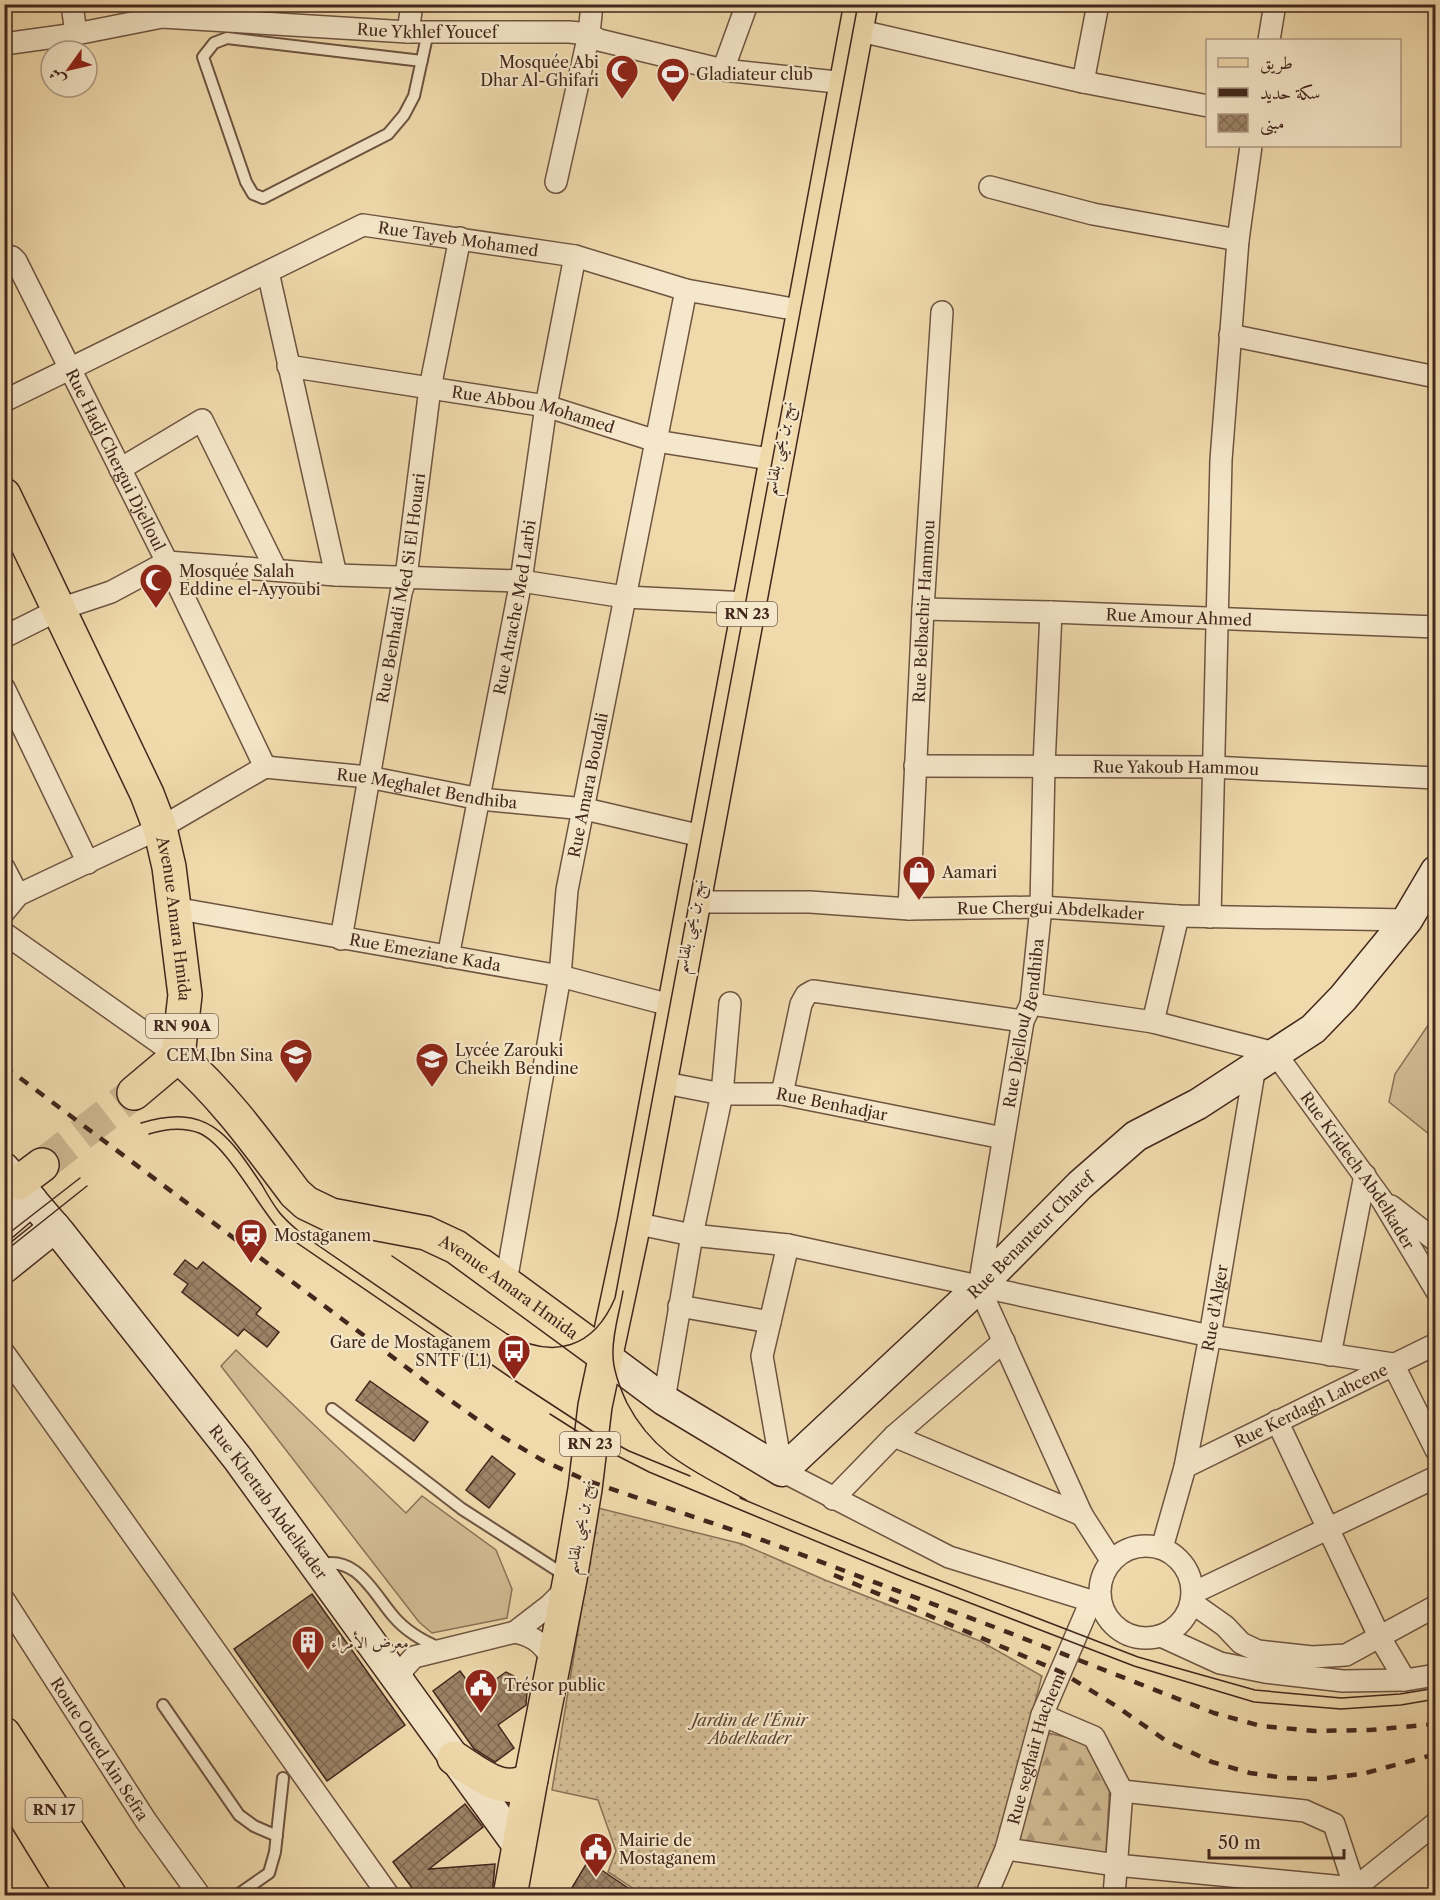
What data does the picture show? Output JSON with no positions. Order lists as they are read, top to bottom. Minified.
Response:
{"streets":{"main road":["نهج بن يحيى بلقاسم","RN 23","Avenue Amara Hmida","RN 90A","Rue Benanteur Charef","Rue Khettab Abdelkader","RN 17"],"street":["Rue Ykhlef Youcef","Rue Tayeb Mohamed","Rue Abbou Mohamed","Rue Hadj Chergui Djelloul","Rue Benhadi Med Si El Houari","Rue Atrache Med Larbi","Rue Belbachir Hammou","Rue Amour Ahmed","Rue Yakoub Hammou","Rue Amara Boudali","Rue Meghalet Bendhiba","Rue Chergui Abdelkader","Rue Emeziane Kada","Rue Djelloul Bendhiba","Rue Benhadjar","Rue Kridech Abdelkader","Rue d'Alger","Rue Kerdagh Lahcene","Rue seghair Hachemi","Route Oued Ain Sefra"]},"crossings":[["Rue Ykhlef Youcef","نهج بن يحيى بلقاسم"],["Rue Tayeb Mohamed","نهج بن يحيى بلقاسم"],["Rue Tayeb Mohamed","Rue Hadj Chergui Djelloul"],["Rue Tayeb Mohamed","Rue Benhadi Med Si El Houari"],["Rue Tayeb Mohamed","Rue Atrache Med Larbi"],["Rue Tayeb Mohamed","Rue Amara Boudali"],["Rue Abbou Mohamed","نهج بن يحيى بلقاسم"],["Rue Abbou Mohamed","Rue Benhadi Med Si El Houari"],["Rue Abbou Mohamed","Rue Atrache Med Larbi"],["Rue Abbou Mohamed","Rue Amara Boudali"],["نهج بن يحيى بلقاسم","RN 23"],["نهج بن يحيى بلقاسم","Rue Meghalet Bendhiba"],["نهج بن يحيى بلقاسم","Rue Chergui Abdelkader"],["نهج بن يحيى بلقاسم","Avenue Amara Hmida"],["نهج بن يحيى بلقاسم","Rue Emeziane Kada"],["نهج بن يحيى بلقاسم","Rue Benhadjar"],["نهج بن يحيى بلقاسم","Rue Khettab Abdelkader"],["Rue Hadj Chergui Djelloul","Rue Meghalet Bendhiba"],["Rue Benhadi Med Si El Houari","Rue Meghalet Bendhiba"],["Rue Benhadi Med Si El Houari","Rue Emeziane Kada"],["Rue Atrache Med Larbi","Rue Meghalet Bendhiba"],["Rue Atrache Med Larbi","Rue Emeziane Kada"],["Rue Belbachir Hammou","Rue Amour Ahmed"],["Rue Belbachir Hammou","Rue Yakoub Hammou"],["Rue Belbachir Hammou","Rue Chergui Abdelkader"],["RN 23","Rue Khettab Abdelkader"],["Rue Amour Ahmed","Rue Djelloul Bendhiba"],["Rue Yakoub Hammou","Rue Djelloul Bendhiba"],["Rue Amara Boudali","Rue Meghalet Bendhiba"],["Rue Amara Boudali","Avenue Amara Hmida"],["Rue Amara Boudali","Rue Emeziane Kada"],["Rue Chergui Abdelkader","Rue Djelloul Bendhiba"],["Rue Chergui Abdelkader","Rue Benanteur Charef"],["Avenue Amara Hmida","Rue Emeziane Kada"],["Rue Djelloul Bendhiba","Rue Benhadjar"],["Rue Djelloul Bendhiba","Rue Benanteur Charef"],["Rue Kridech Abdelkader","Rue Benanteur Charef"],["Rue Kridech Abdelkader","Rue d'Alger"],["Rue Benanteur Charef","Rue d'Alger"],["Rue d'Alger","Rue Kerdagh Lahcene"],["Rue d'Alger","Rue seghair Hachemi"]],"parks":["Jardin de l'Émir Abdelkader"],"places":{"mosque":["Mosquée Abi Dhar Al-Ghifari","Mosquée Salah Eddine el-Ayyoubi"],"sports":["Gladiateur club"],"shop":["Aamari"],"school or university":["CEM Ibn Sina","Lycée Zarouki Cheikh Bendine"],"station":["Mostaganem"],"bus stop":["Gare de Mostaganem SNTF (L1)"],"building":["معرض الأمراء"],"public building":["Trésor public","Mairie de Mostaganem"]},"legend":["طريق","سكة حديد","مبنى"],"scale_bar":"50 m","north":"bottom left"}
